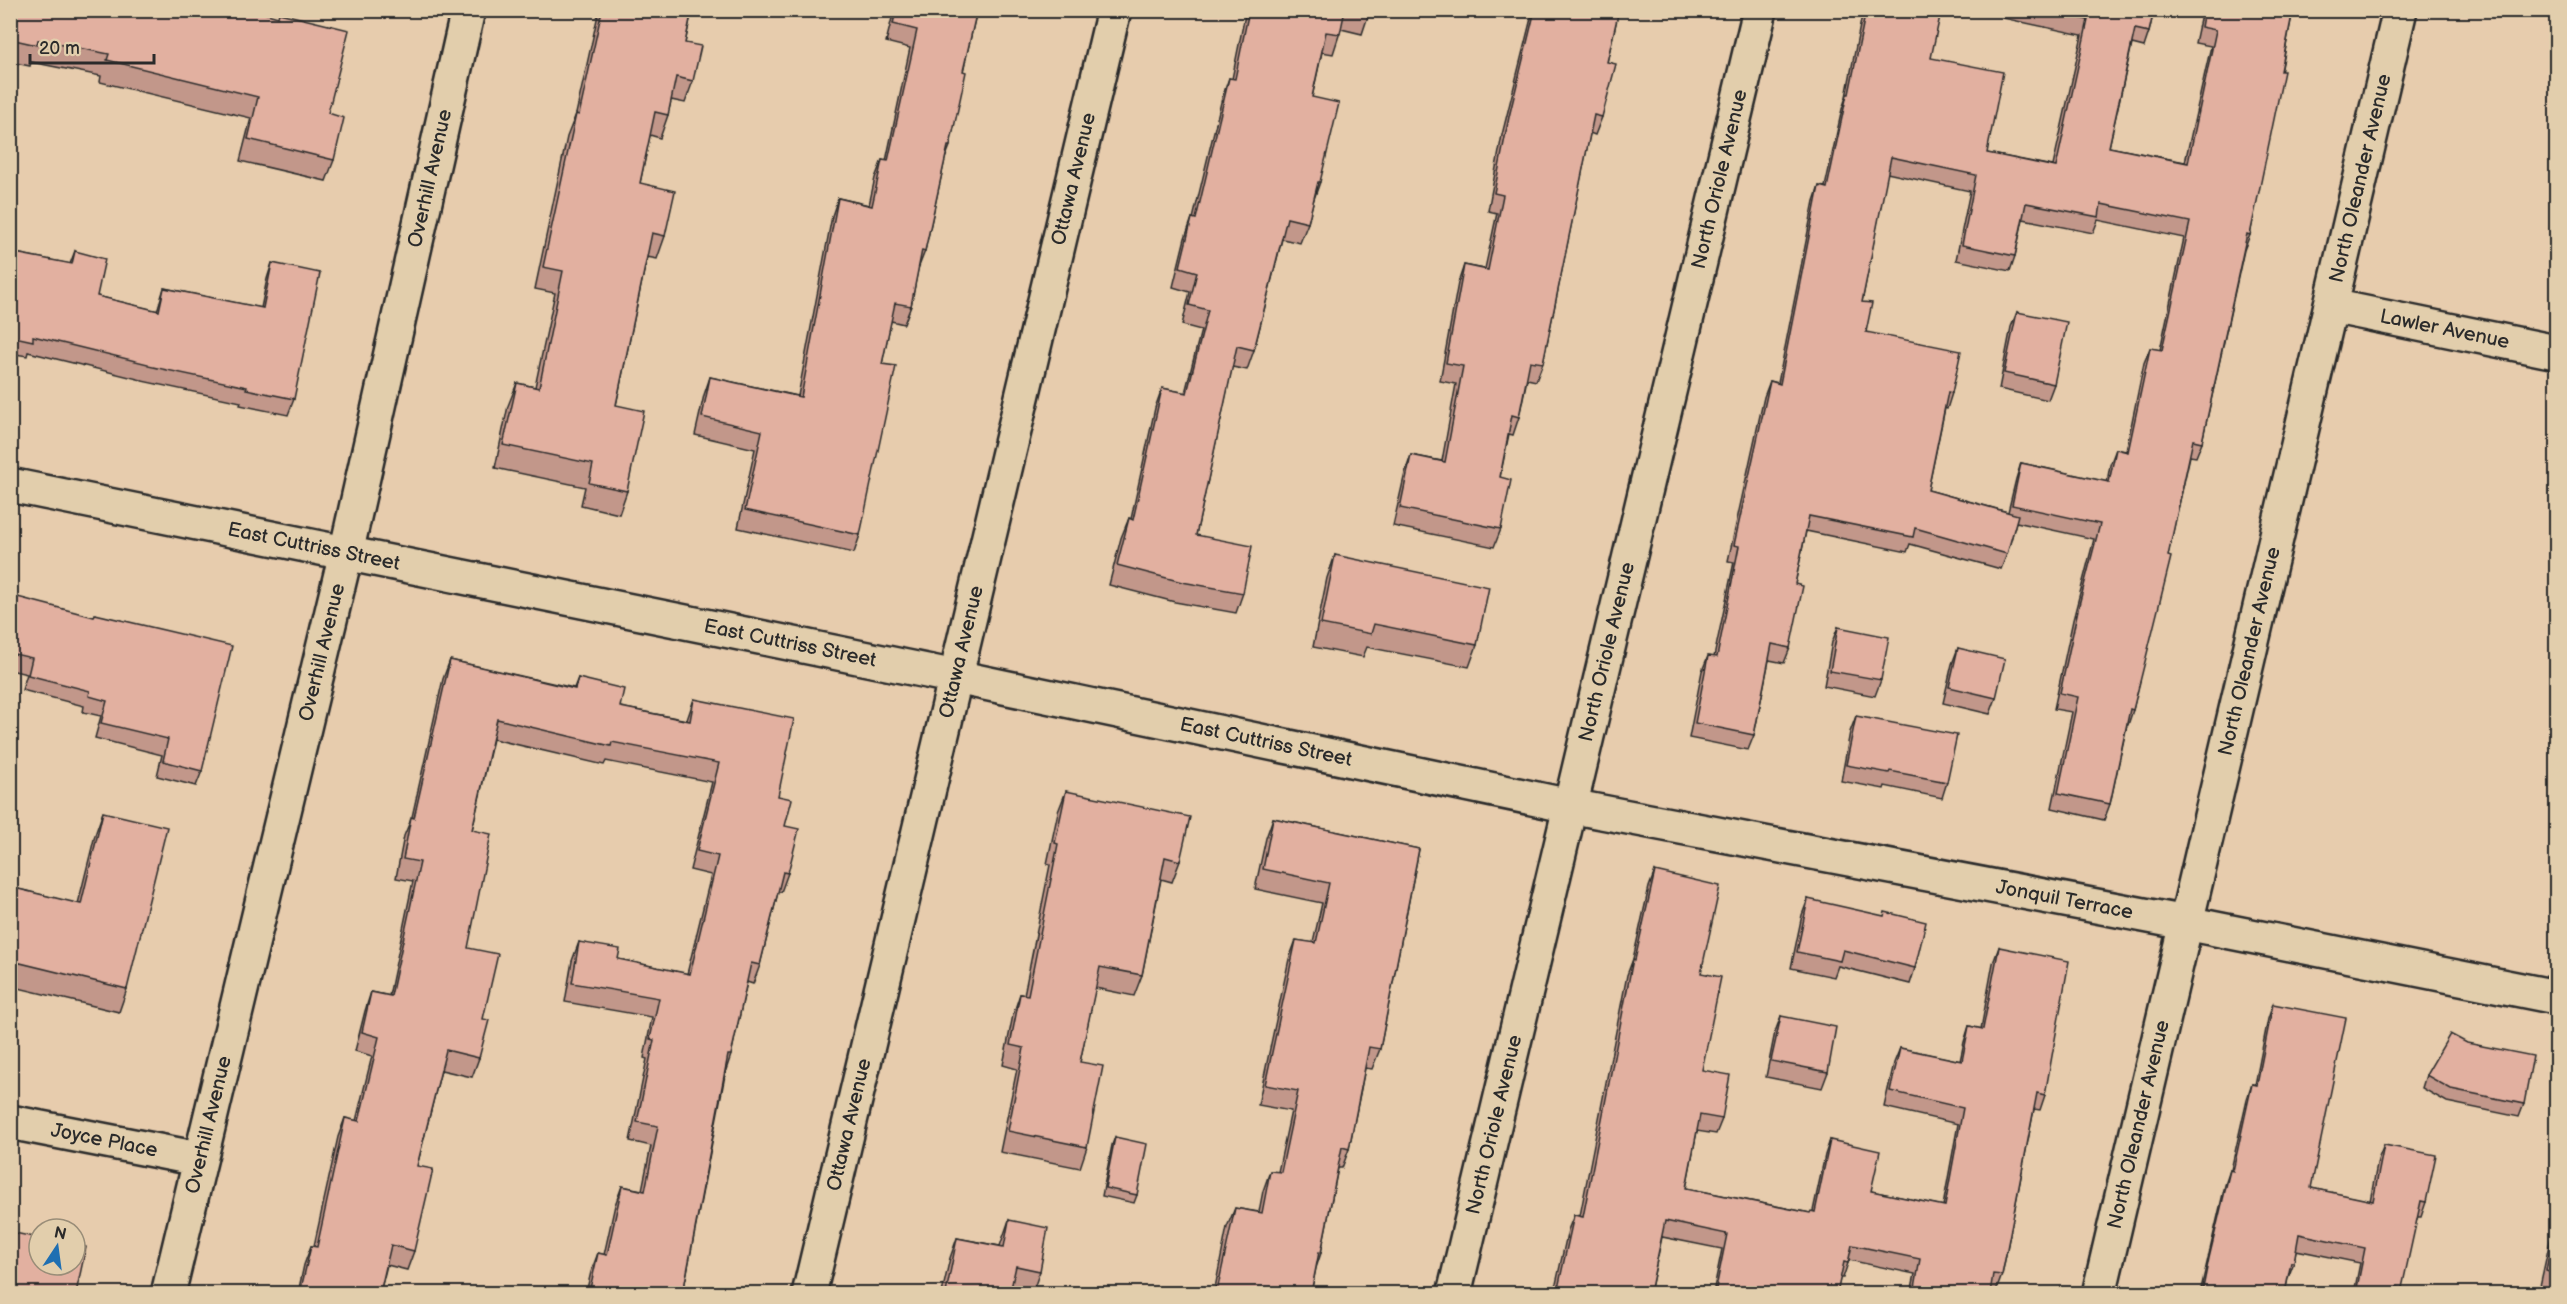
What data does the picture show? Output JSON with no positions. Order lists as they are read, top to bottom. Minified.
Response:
{"streets":{"street":["Overhill Avenue","Ottawa Avenue","North Oriole Avenue","North Oleander Avenue","Lawler Avenue","East Cuttriss Street","Jonquil Terrace","Joyce Place"]},"crossings":[["Overhill Avenue","East Cuttriss Street"],["Overhill Avenue","Joyce Place"],["Ottawa Avenue","East Cuttriss Street"],["North Oriole Avenue","East Cuttriss Street"],["North Oriole Avenue","Jonquil Terrace"],["North Oleander Avenue","Lawler Avenue"],["North Oleander Avenue","Jonquil Terrace"],["East Cuttriss Street","Jonquil Terrace"]],"scale_bar":"20 m","north":"top"}
